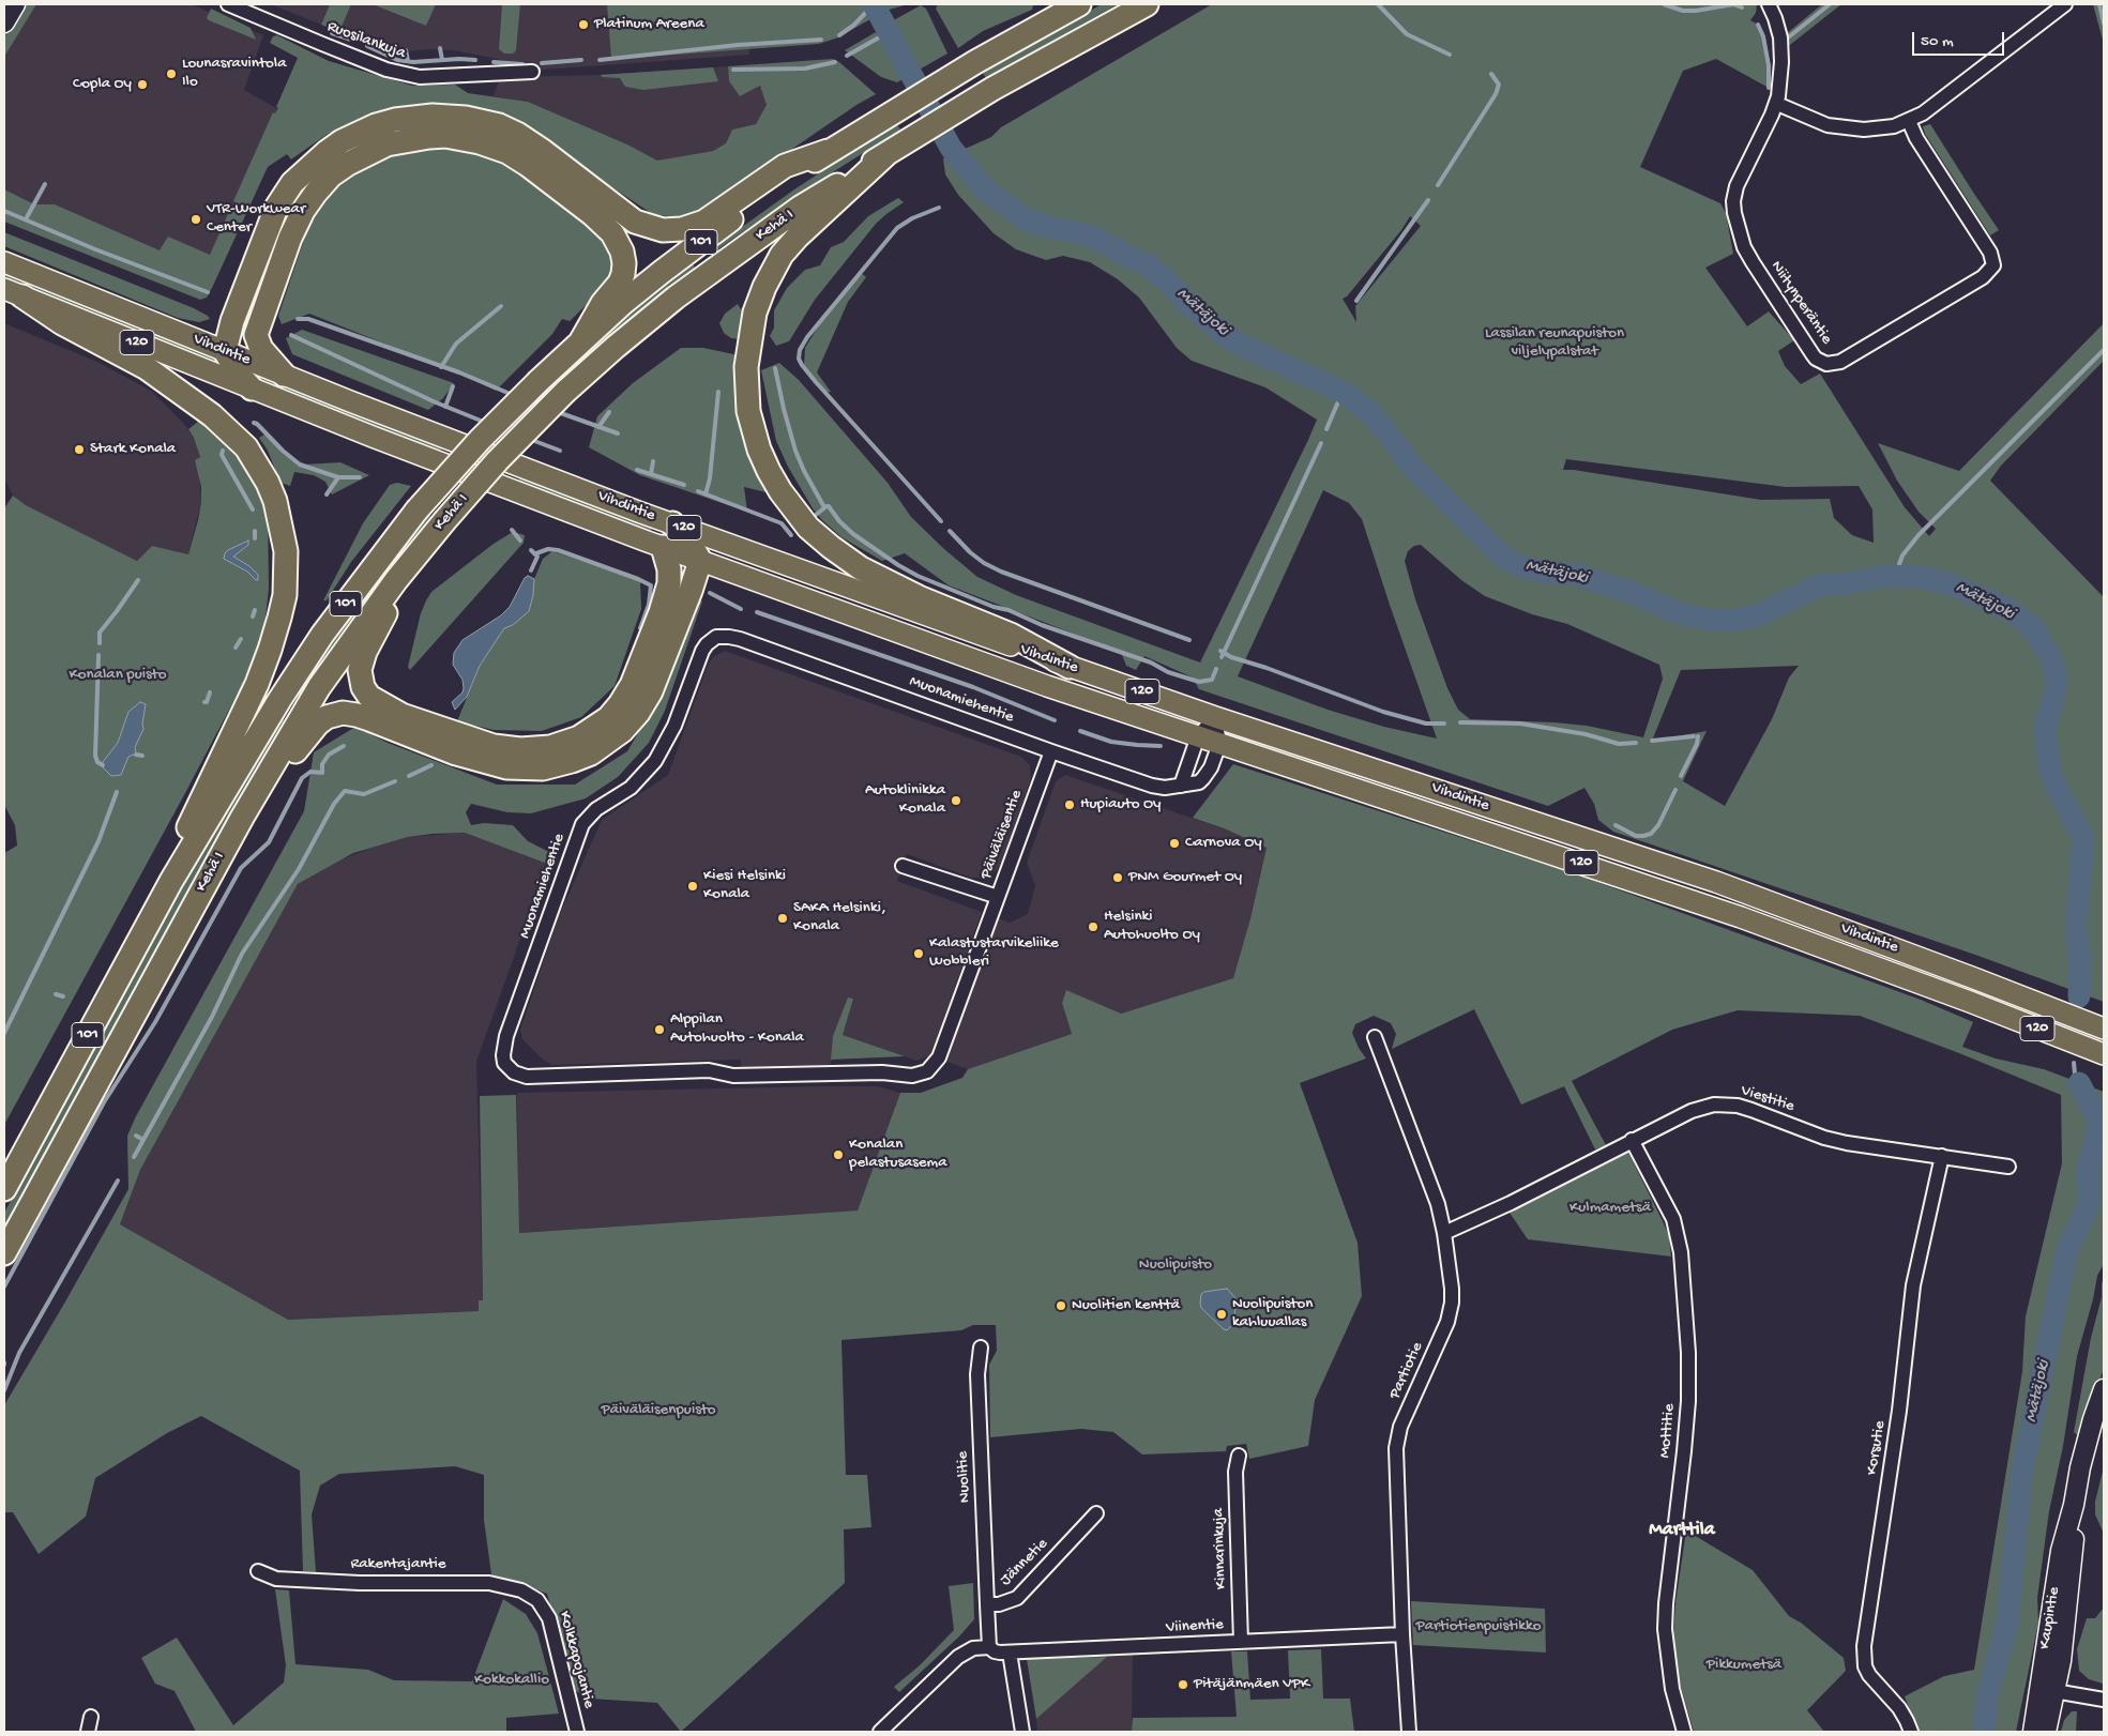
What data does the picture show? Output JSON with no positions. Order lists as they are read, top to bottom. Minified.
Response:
{"streets":{"highway":["Kehä I","101"],"main road":["120","Vihdintie","Kaupintie"],"street":["Ruosilankuja","Niitynperäntie","Muonamiehentie","Päiväläisentie","Viestitie","Partiotie","Mottitie","Korsutie","Nuolitie","Kinnarinkuja","Jännetie","Rakentajantie","Viinentie","Kolkkapojantie"]},"crossings":[["Vihdintie","Muonamiehentie"],["Muonamiehentie","Päiväläisentie"],["Viestitie","Partiotie"],["Viestitie","Mottitie"],["Viestitie","Korsutie"],["Partiotie","Viinentie"],["Nuolitie","Jännetie"],["Kinnarinkuja","Viinentie"],["Rakentajantie","Kolkkapojantie"]],"districts":["Marttila"],"water":["Mätäjoki"],"parks":["Lassilan reunapuiston viljelypalstat","Konalan puisto","Kulmametsä","Nuolipuisto","Päiväläisenpuisto","Partiotienpuistikko","Pikkumetsä","Kokkokallio"],"places":["Platinum Areena","Lounasravintola Ilo","Copla Oy","VTR-Workwear Center","Stark Konala","Autoklinikka Konala","Hupiauto Oy","Carnova Oy","PNM Gourmet Oy","Kiesi Helsinki Konala","SAKA Helsinki, Konala","Helsinki Autohuolto Oy","Kalastustarvikeliike Wobbleri","Alppilan Autohuolto - Konala","Konalan pelastusasema","Nuolitien kenttä","Nuolipuiston kahluuallas","Pitäjänmäen VPK"],"scale_bar":"50 m"}
